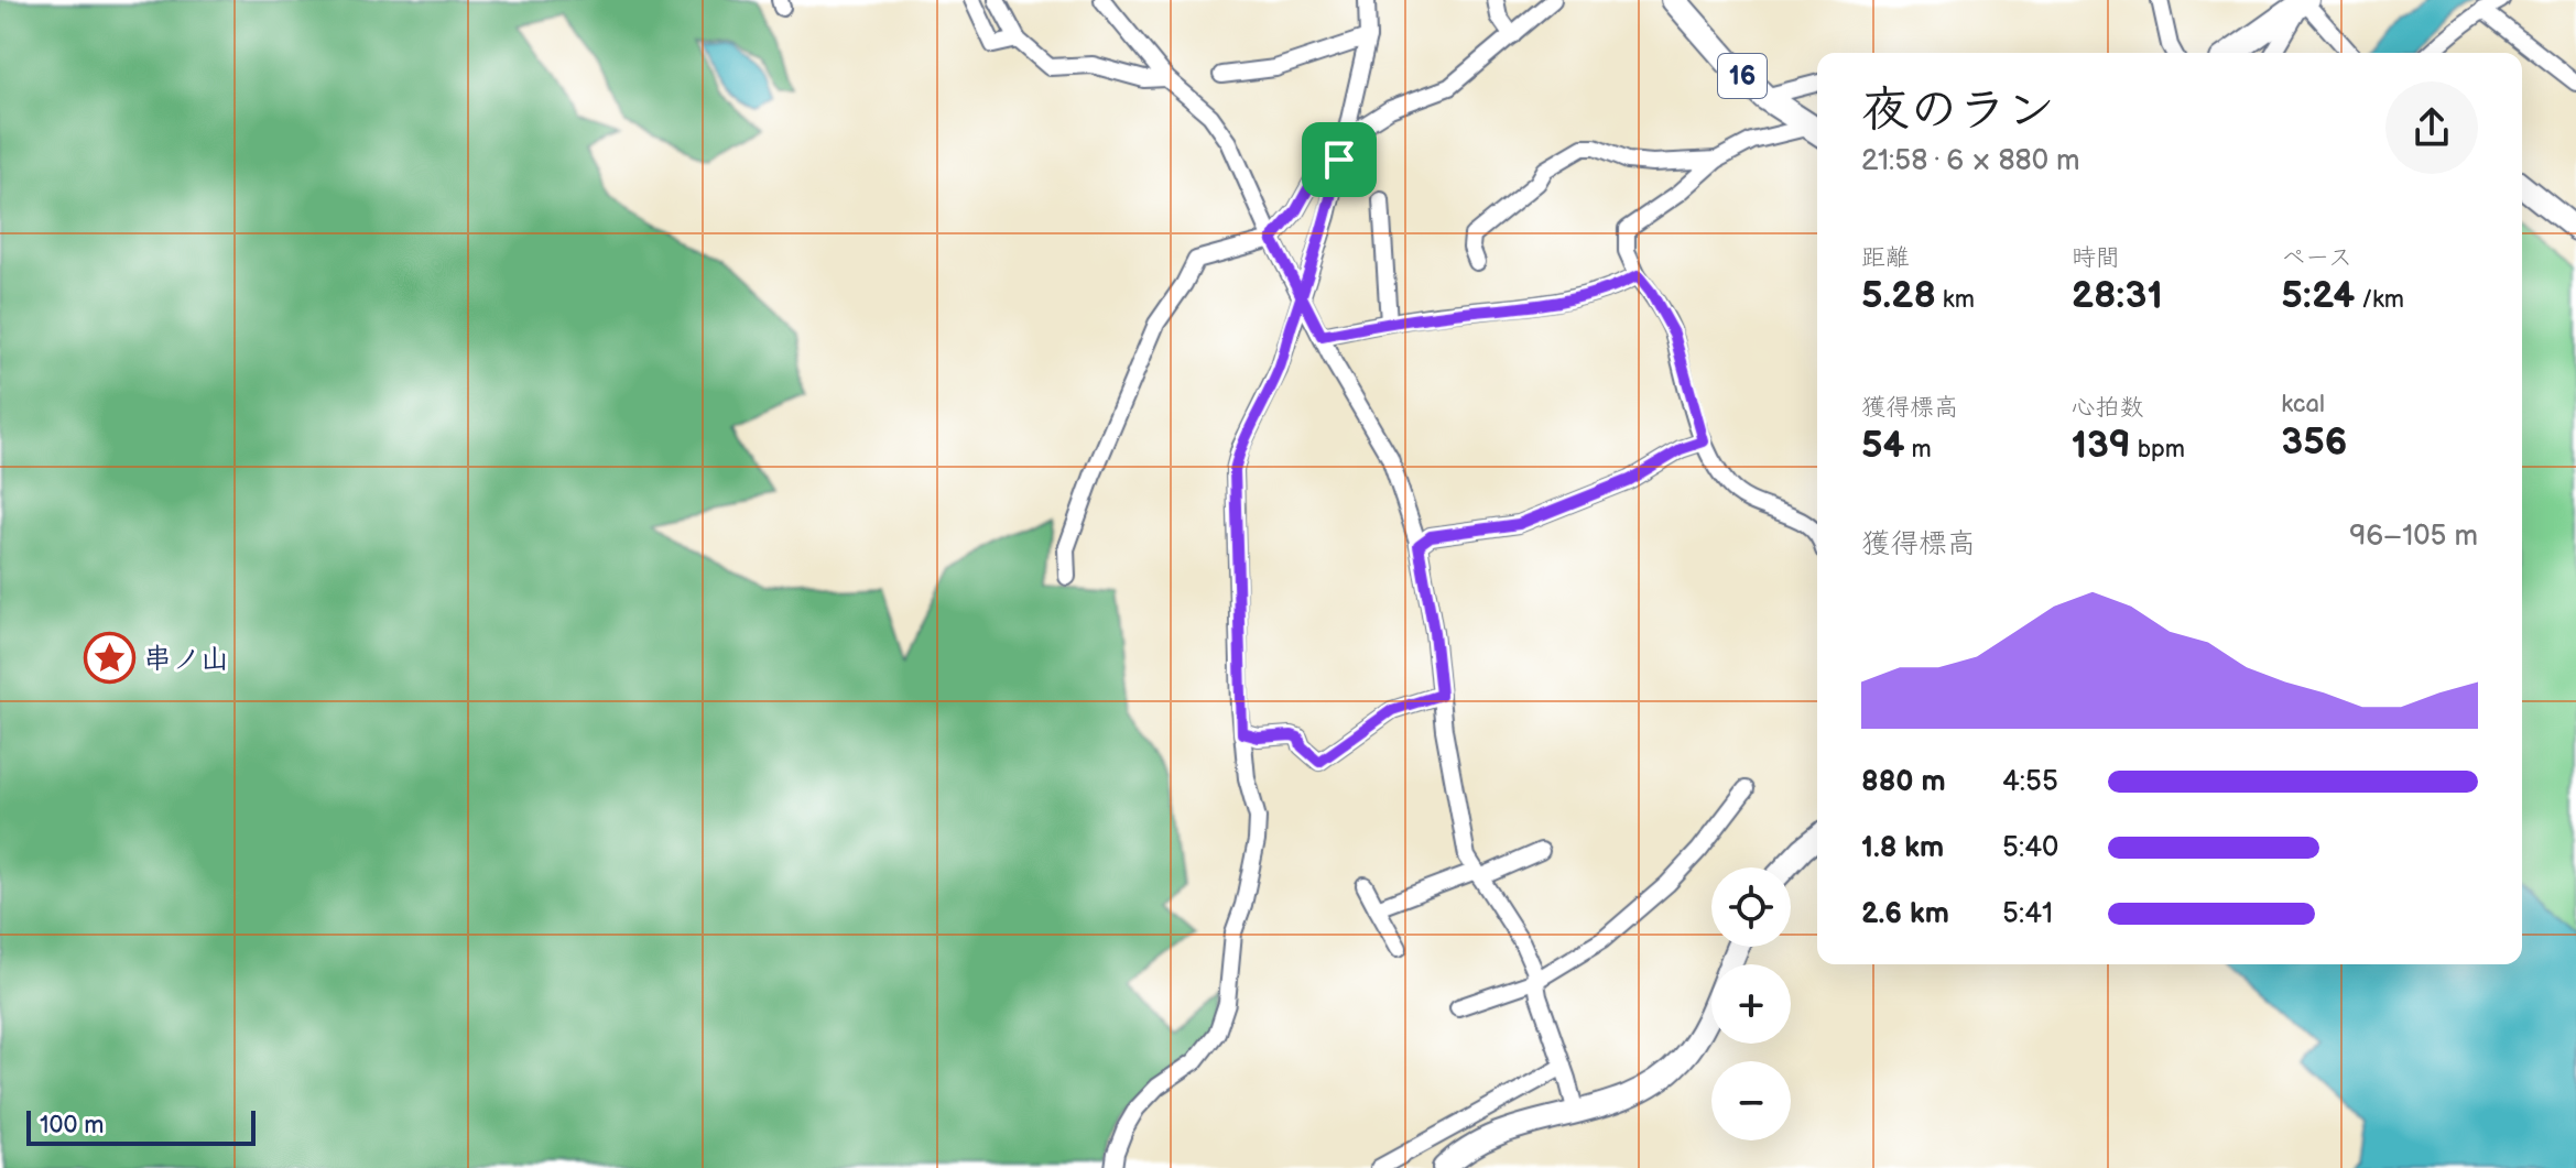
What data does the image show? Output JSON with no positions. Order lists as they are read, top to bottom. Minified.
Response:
{"streets":{"main road":["16"]},"places":{"place":["串ノ山"]},"scale_bar":"100 m","page":{"heading":["夜のラン","21:58 · 6 × 880 m"],"stats":[["距離","5.28 km"],["時間","28:31"],["ペース","5:24 /km"],["獲得標高","54 m"],["心拍数","139 bpm"],["kcal","356"]],"chart":["獲得標高","96–105 m"],"list":[{"name":"880 m","note":"4:55"},{"name":"1.8 km","note":"5:40"},{"name":"2.6 km","note":"5:41"}],"map_buttons":["+","−"],"scale":"100 m"}}
